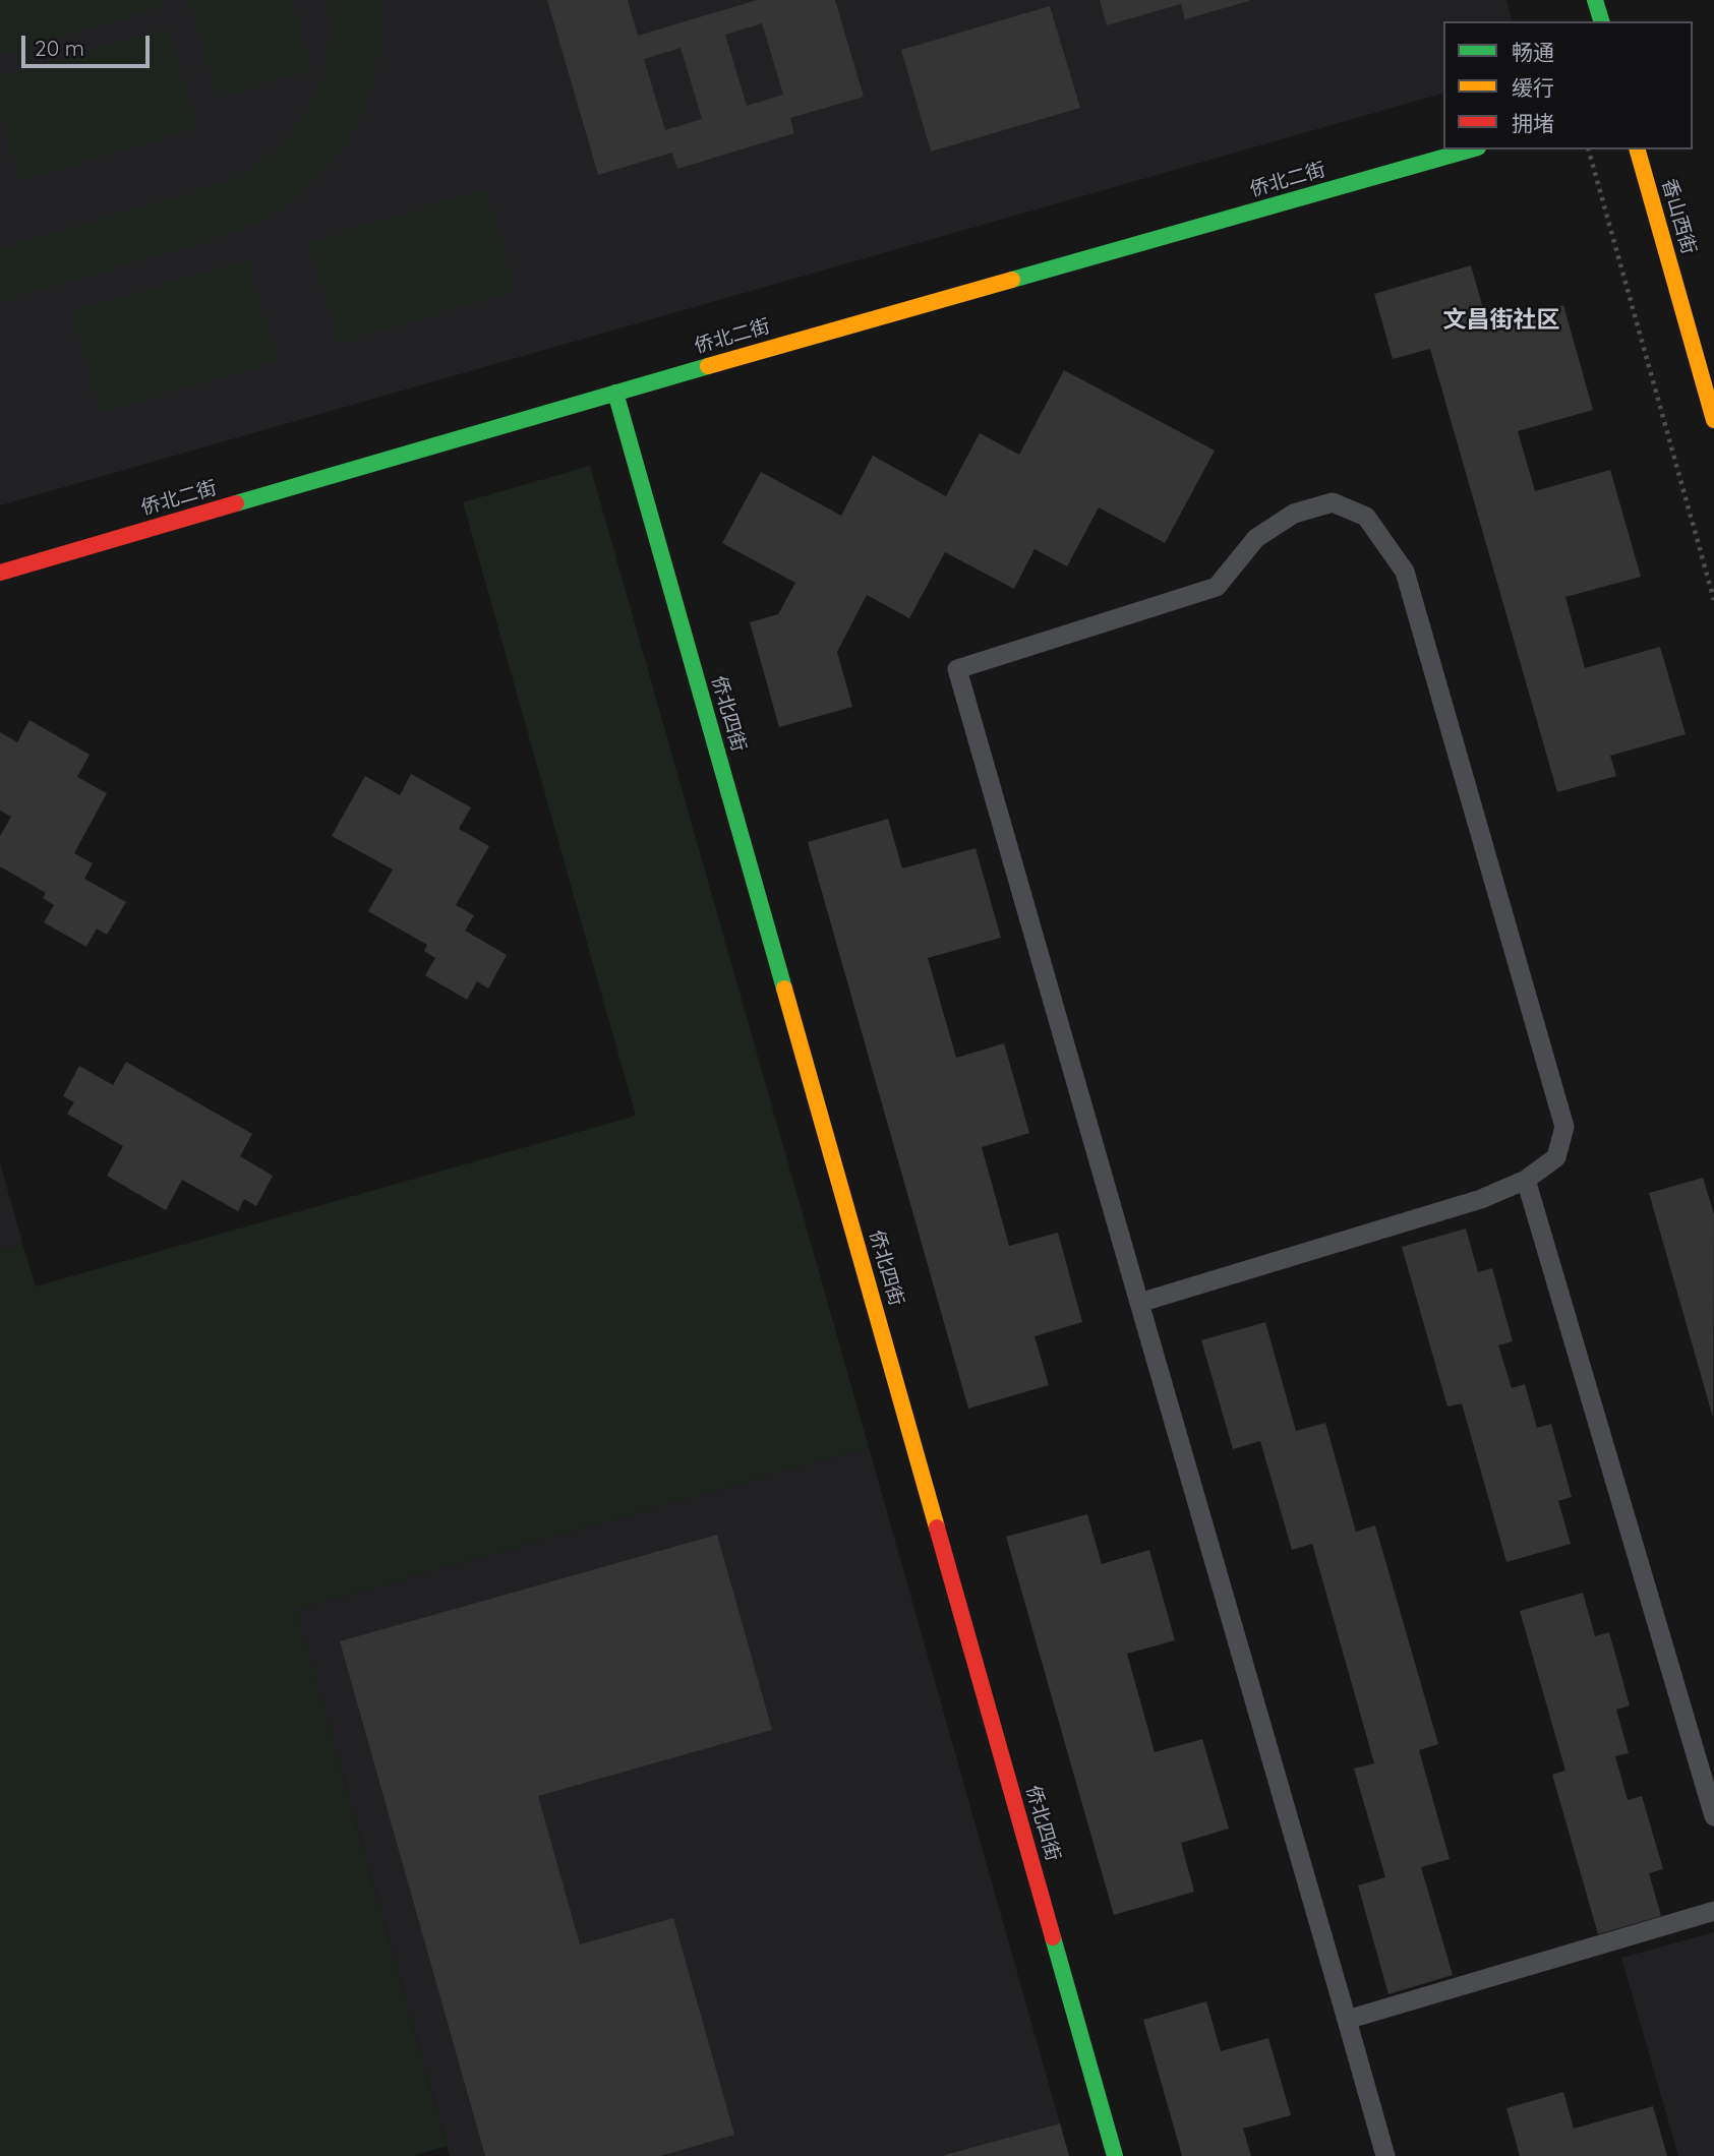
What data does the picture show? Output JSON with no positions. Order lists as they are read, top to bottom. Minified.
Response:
{"streets":{"street":["侨北二街","香山西街","侨北四街"]},"crossings":[["侨北二街","侨北四街"]],"districts":["文昌街社区"],"legend":["畅通","缓行","拥堵"],"scale_bar":"20 m"}
